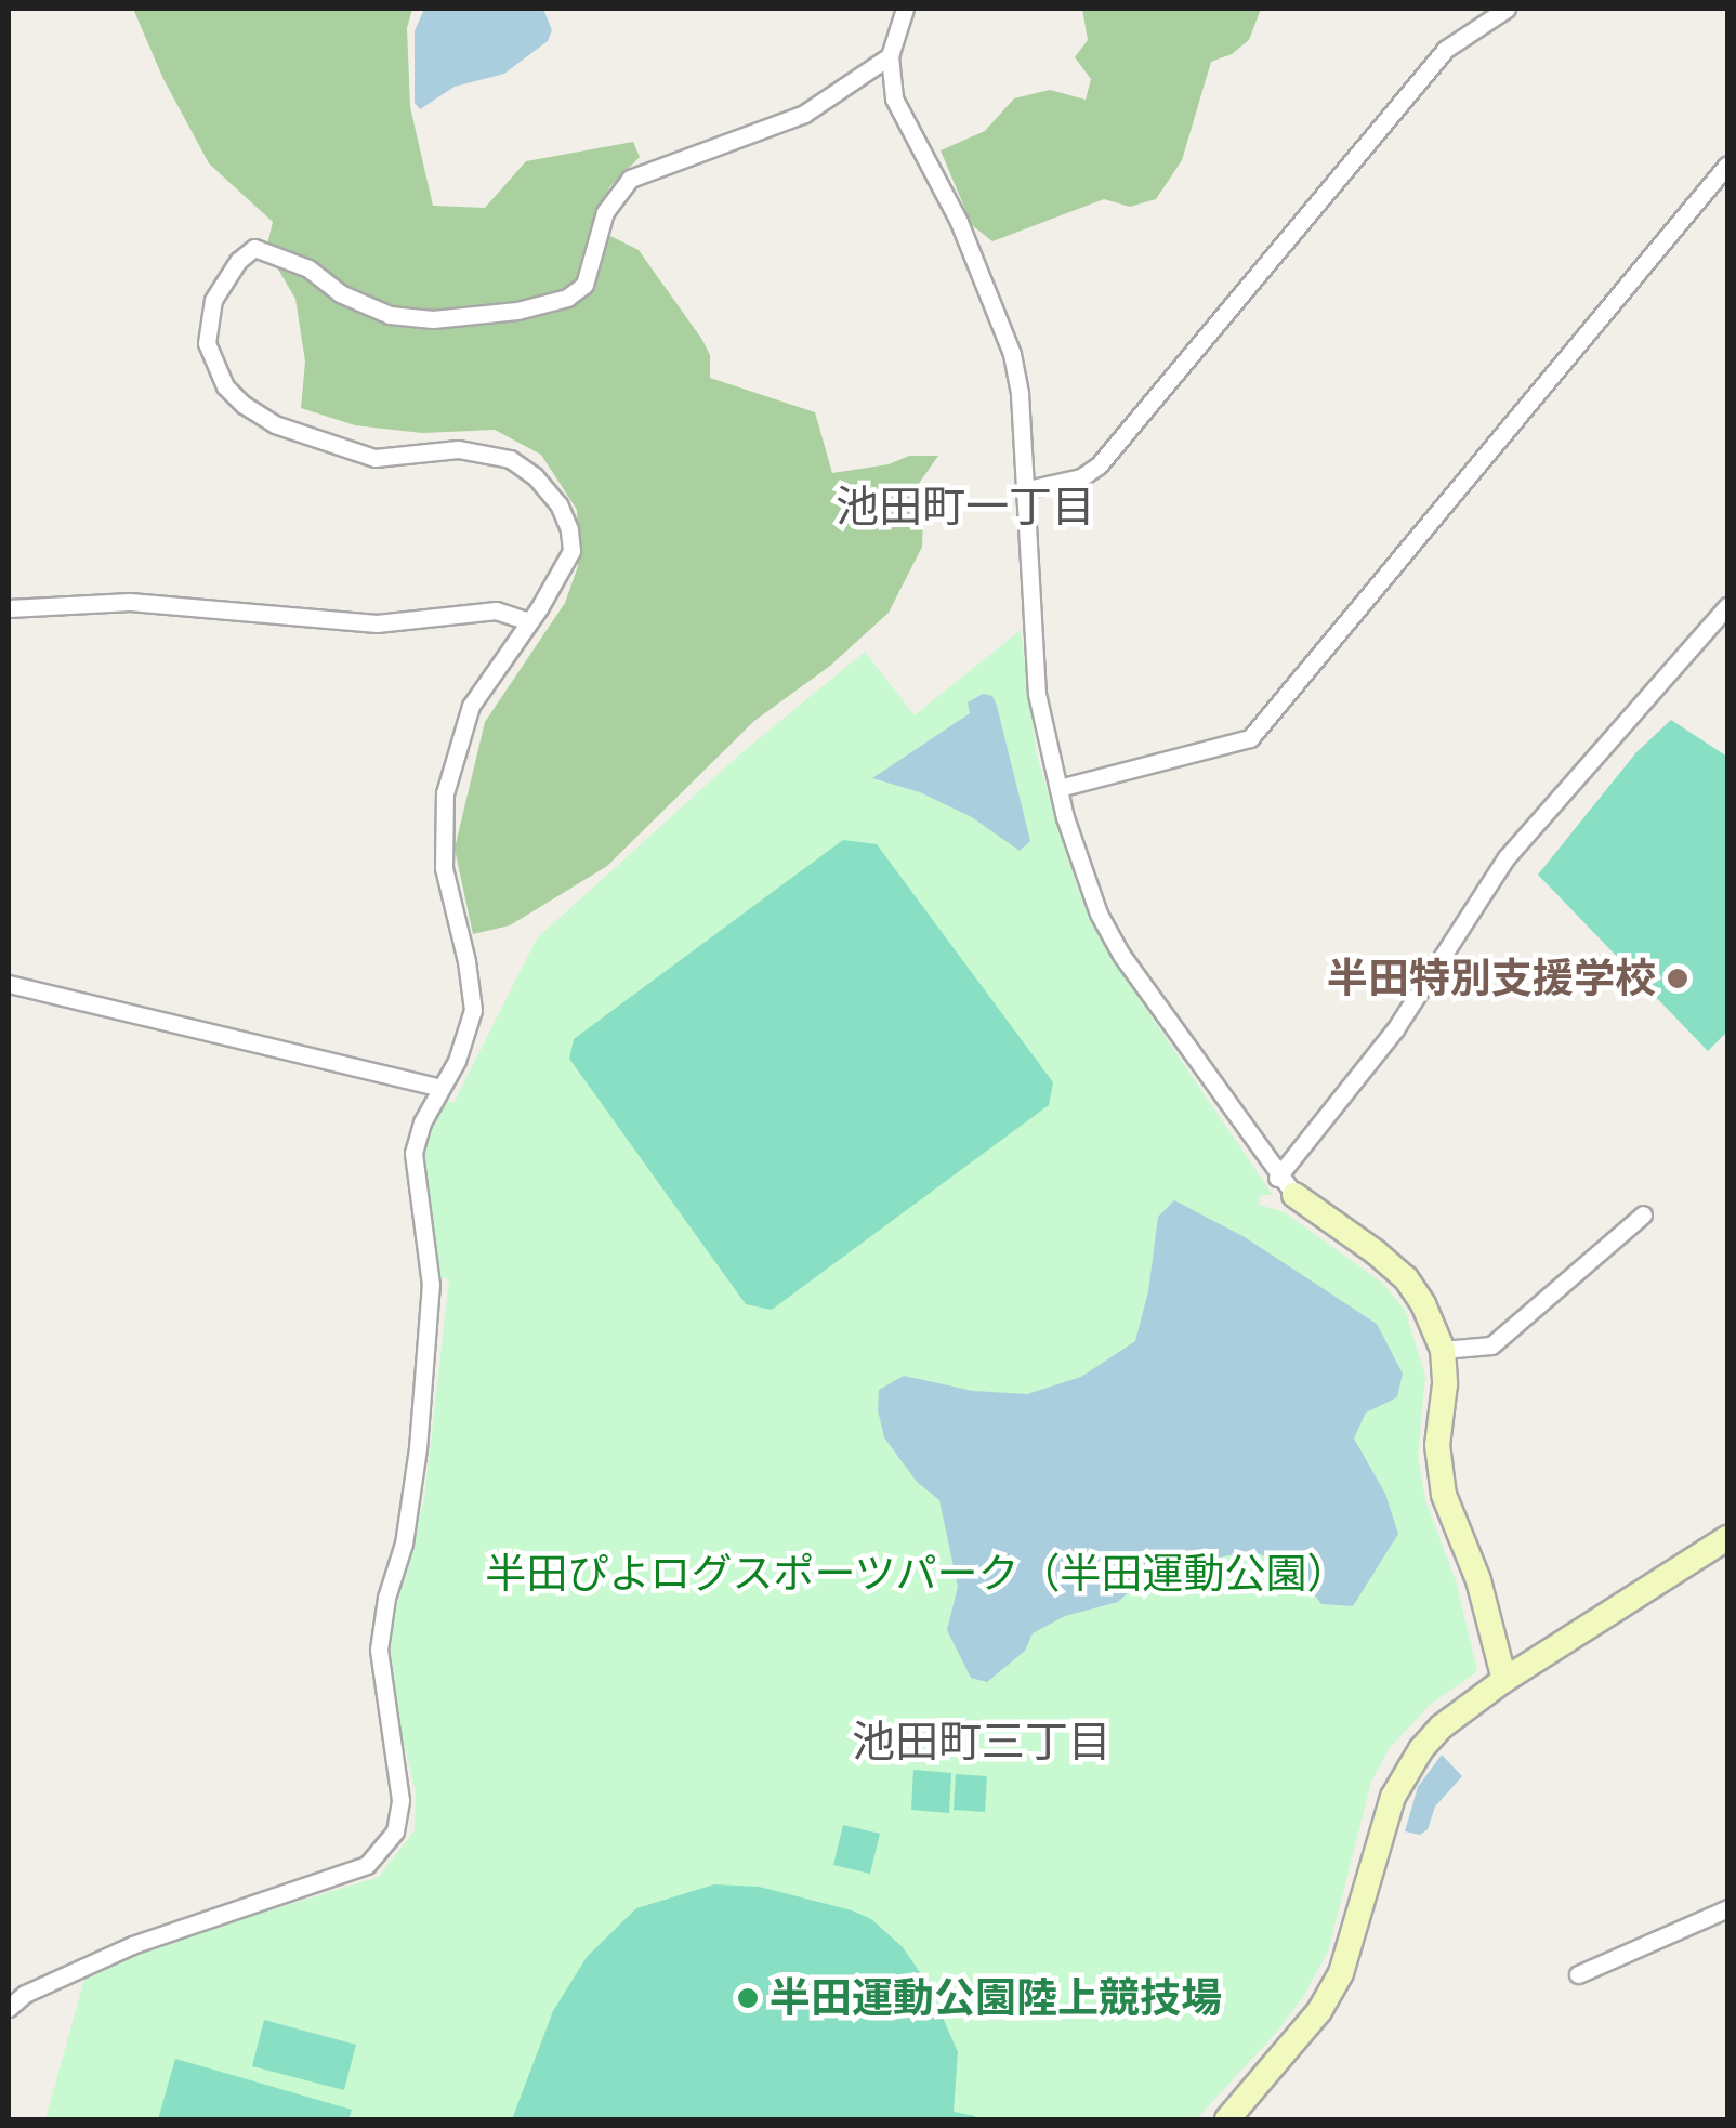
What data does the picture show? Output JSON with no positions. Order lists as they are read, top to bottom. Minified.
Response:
{"districts":["池田町一丁目","池田町三丁目"],"parks":["半田ぴよログスポーツパーク（半田運動公園）"],"places":["半田特別支援学校","半田運動公園陸上競技場"]}
